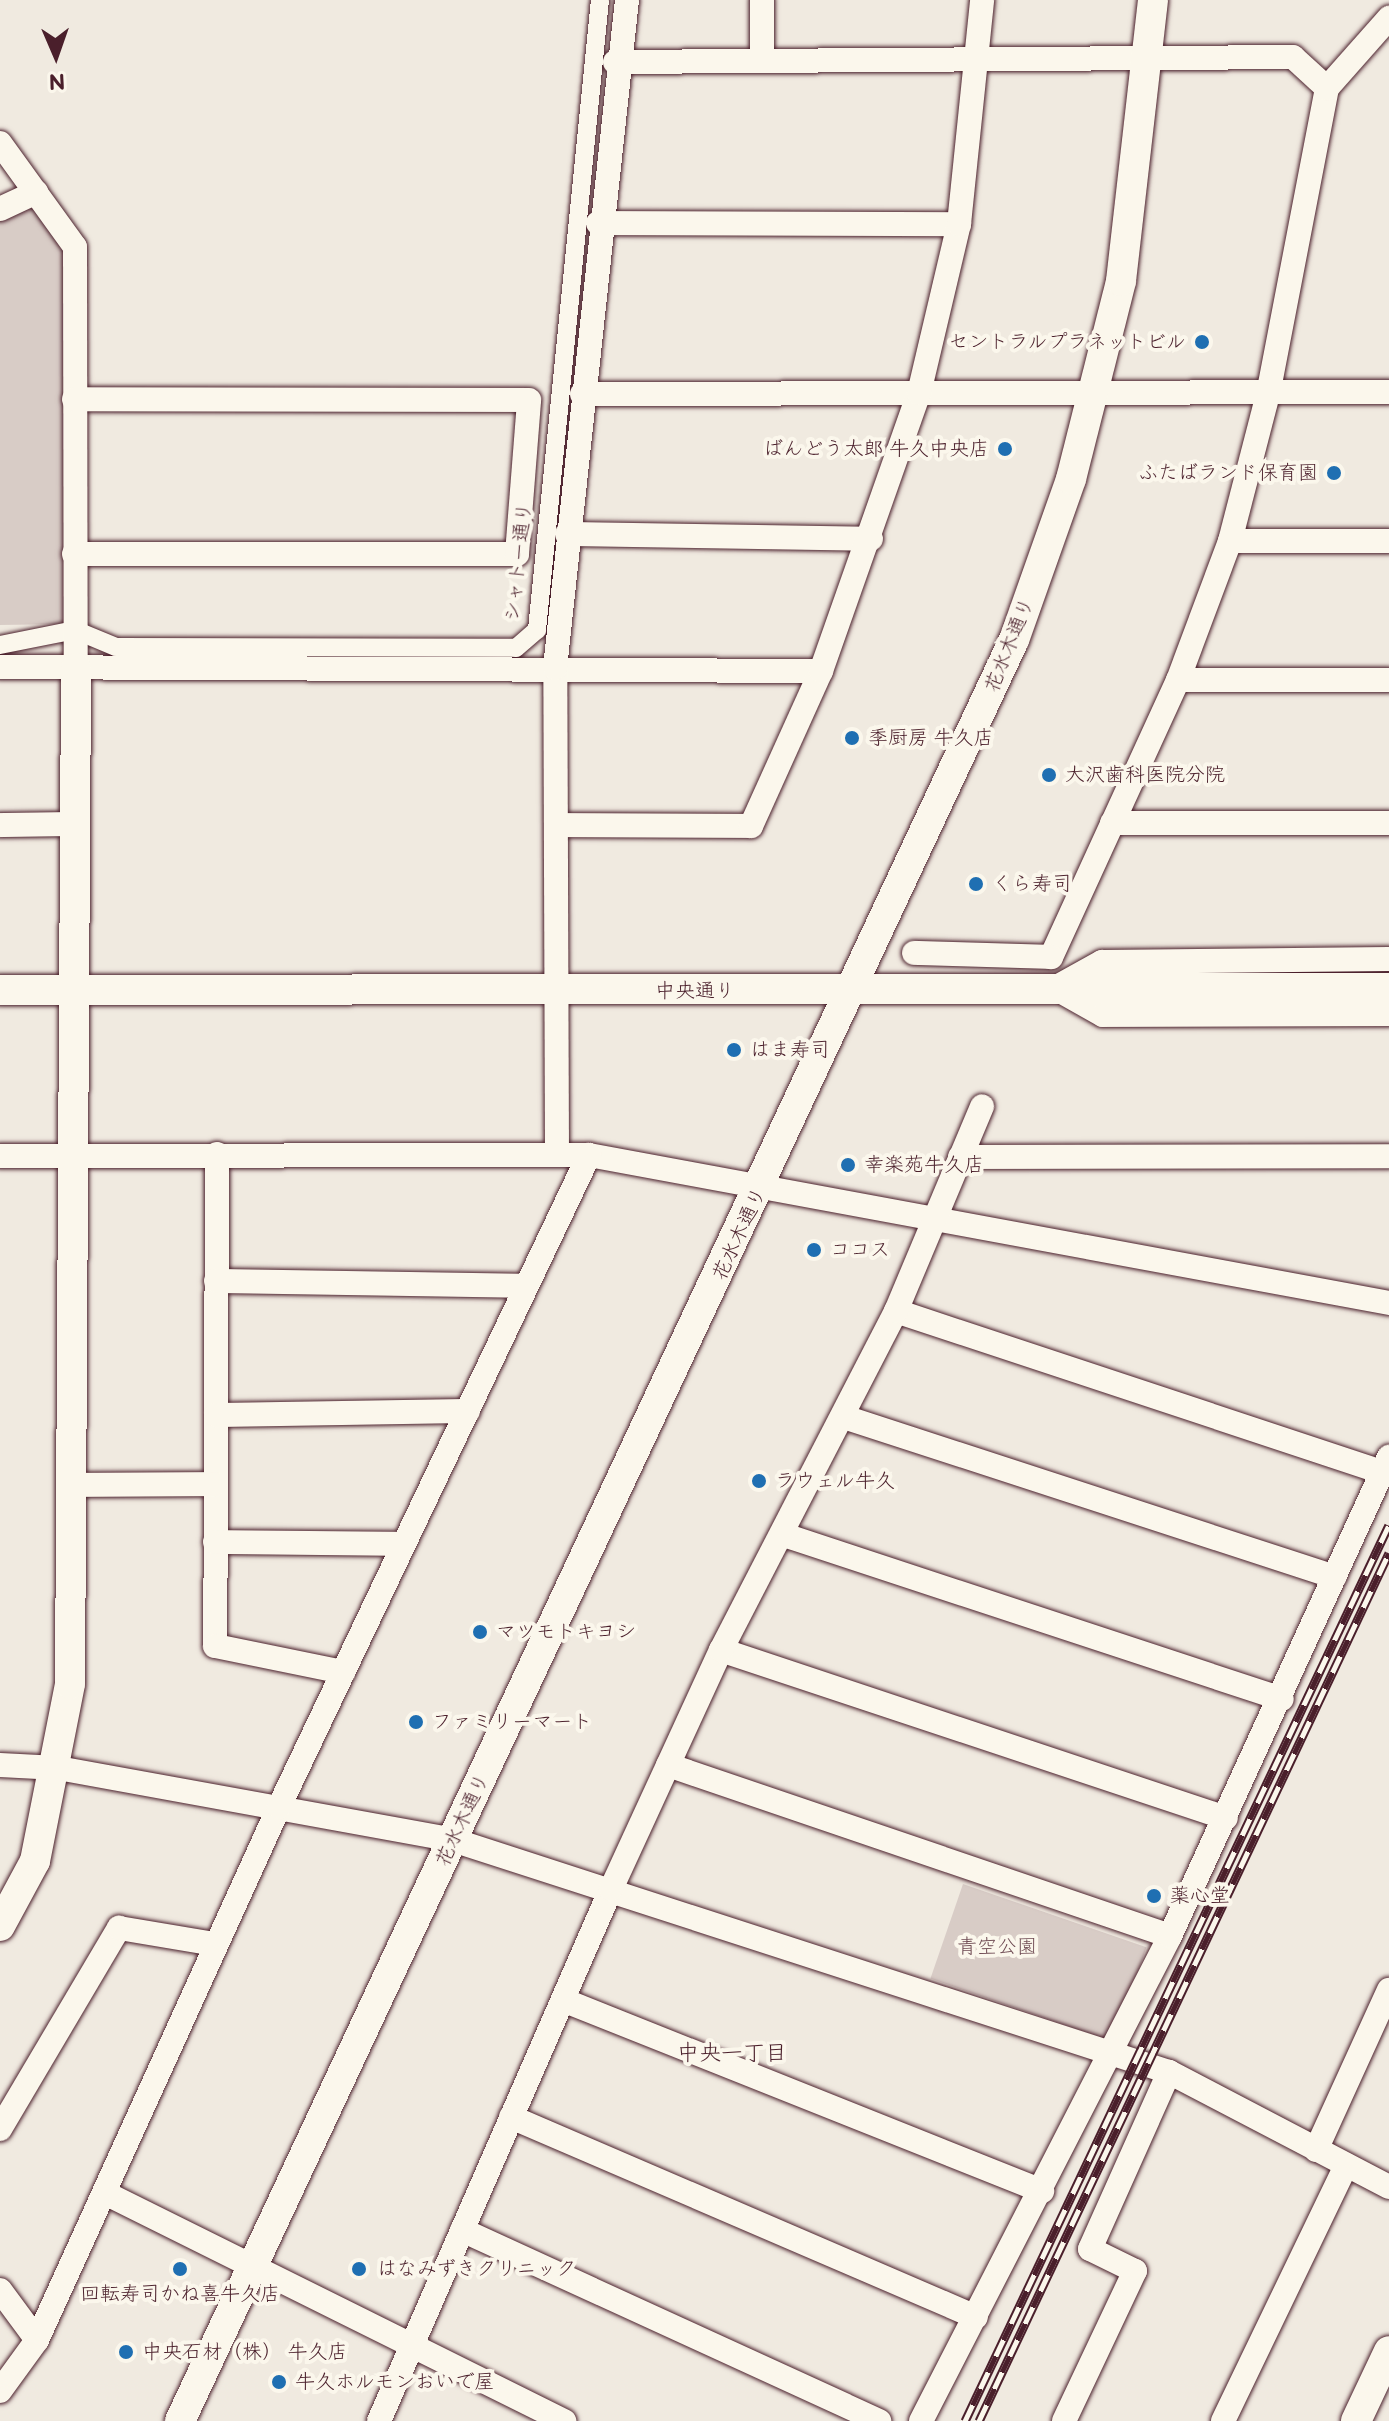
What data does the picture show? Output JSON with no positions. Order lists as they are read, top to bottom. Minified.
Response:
{"streets":{"street":["シャトー通り","花水木通り","中央通り"]},"crossings":[["花水木通り","中央通り"]],"districts":["中央一丁目"],"parks":["青空公園"],"places":["セントラルプラネットビル","ばんどう太郎 牛久中央店","ふたばランド保育園","季厨房 牛久店","大沢歯科医院分院","くら寿司","はま寿司","幸楽苑牛久店","ココス","ラウェル牛久","マツモトキヨシ","ファミリーマート","薬心堂","回転寿司かね喜牛久店","はなみずきクリニック","中央石材（株） 牛久店","牛久ホルモンおいで屋"],"north":"bottom"}
